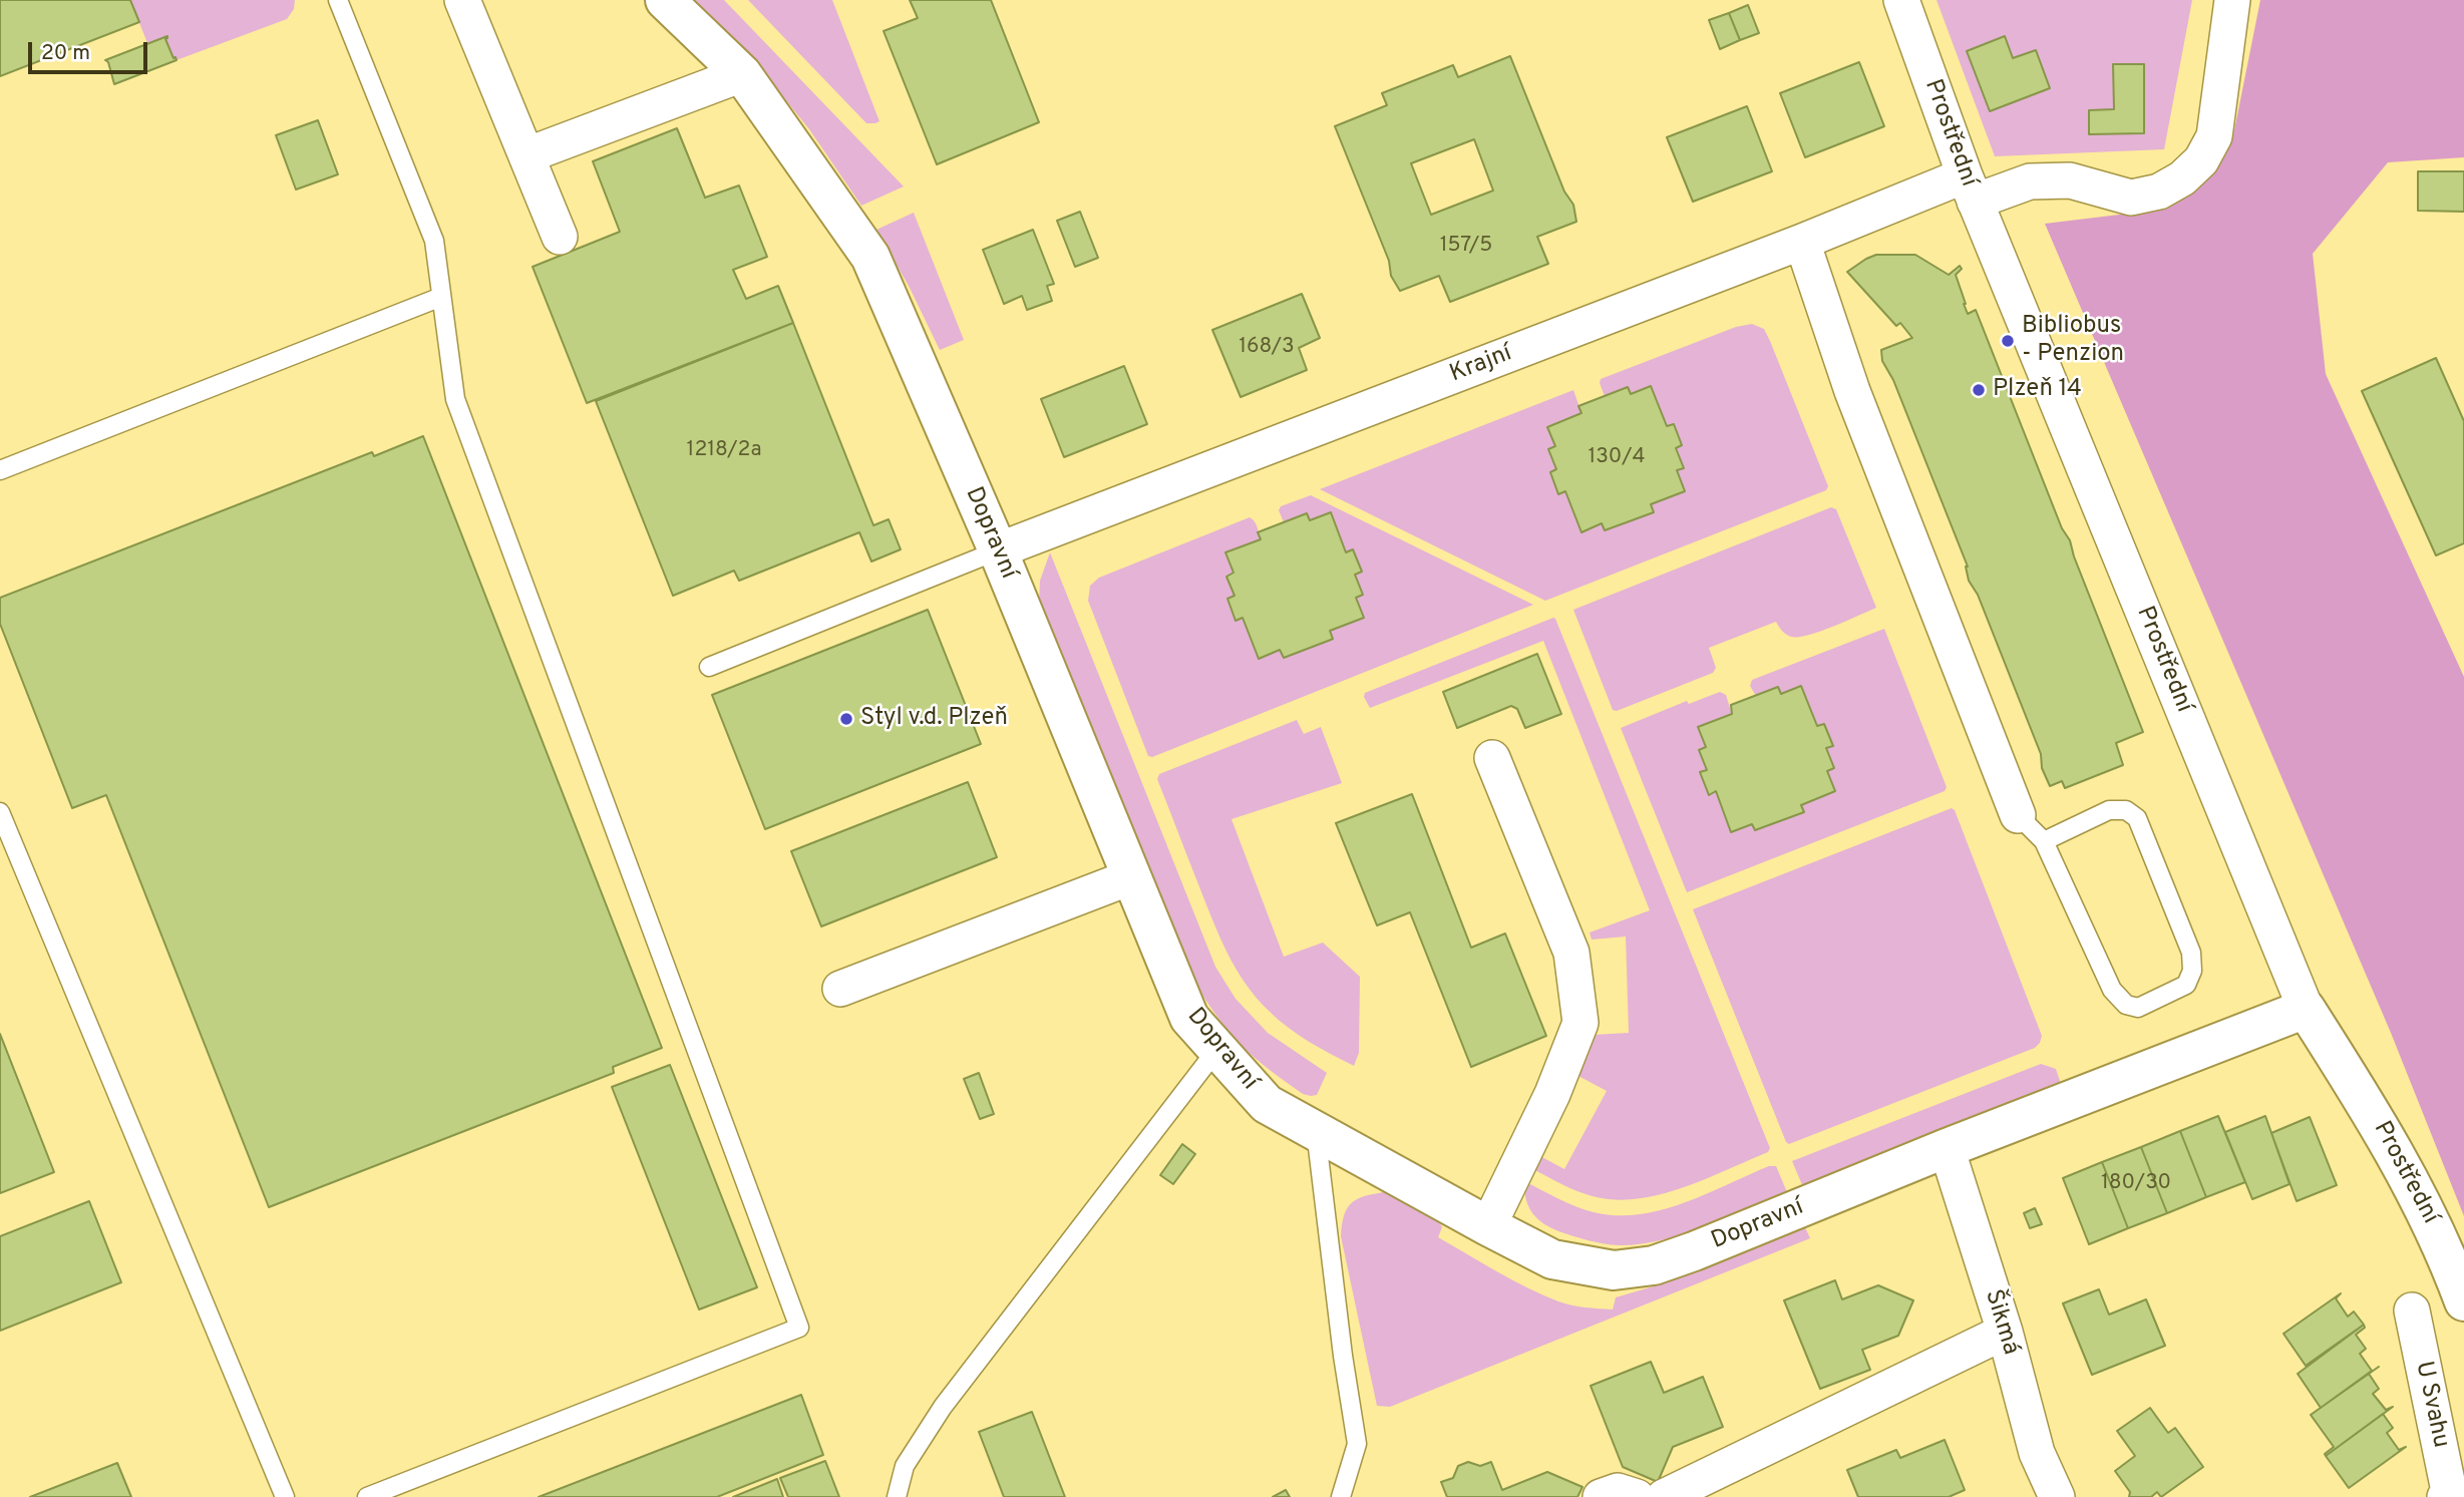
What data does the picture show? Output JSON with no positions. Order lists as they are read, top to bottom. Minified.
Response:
{"streets":{"street":["Prostřední","Krajní","Dopravní","Šikmá","U Svahu"]},"crossings":[["Prostřední","Krajní"],["Prostřední","Dopravní"],["Krajní","Dopravní"],["Dopravní","Šikmá"]],"places":["Bibliobus - Penzion","Plzeň 14","Styl v.d. Plzeň"],"house_numbers":["157/5","168/3","1218/2a","130/4","180/30"],"scale_bar":"20 m"}
